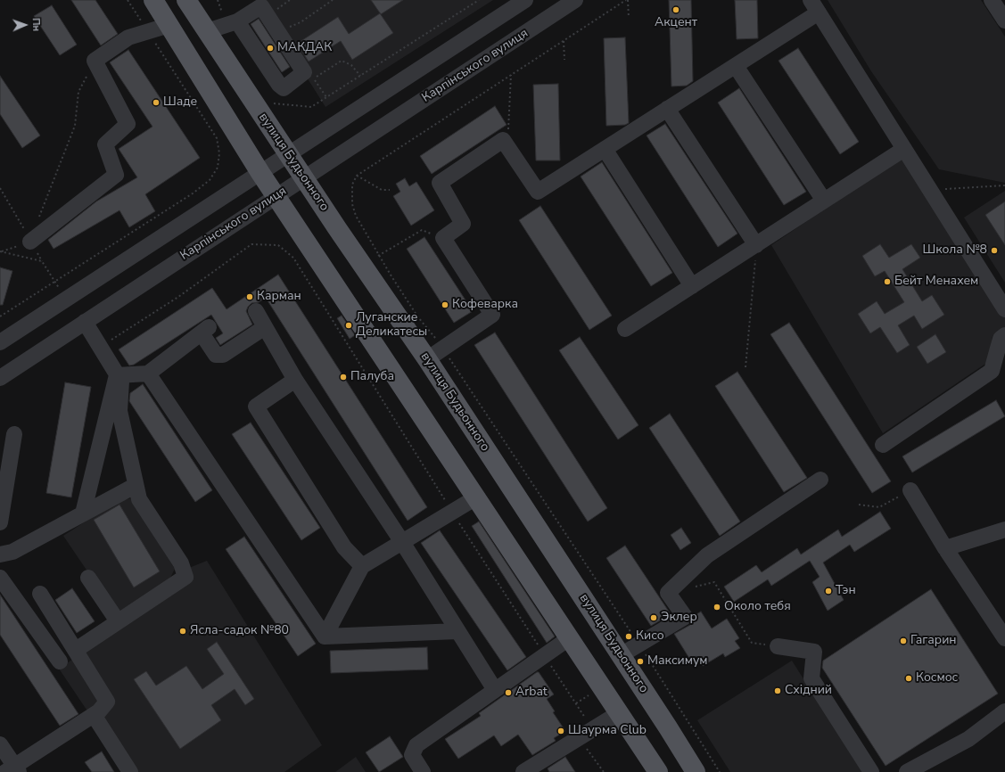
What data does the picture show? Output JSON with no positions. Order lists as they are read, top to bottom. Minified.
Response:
{"streets":{"main road":["вулиця Будьонного"],"street":["Карпінського вулиця"]},"crossings":[["Карпінського вулиця","вулиця Будьонного"]],"places":["Акцент","МАКДАК","Шаде","Школа №8","Бейт Менахем","Карман","Кофеварка","Луганские Деликатесы","Палуба","Тэн","Около тебя","Эклер","Ясла-садок №80","Кисо","Гагарин","Максимум","Космос","Східний","Arbat","Шаурма Club"],"north":"right"}
